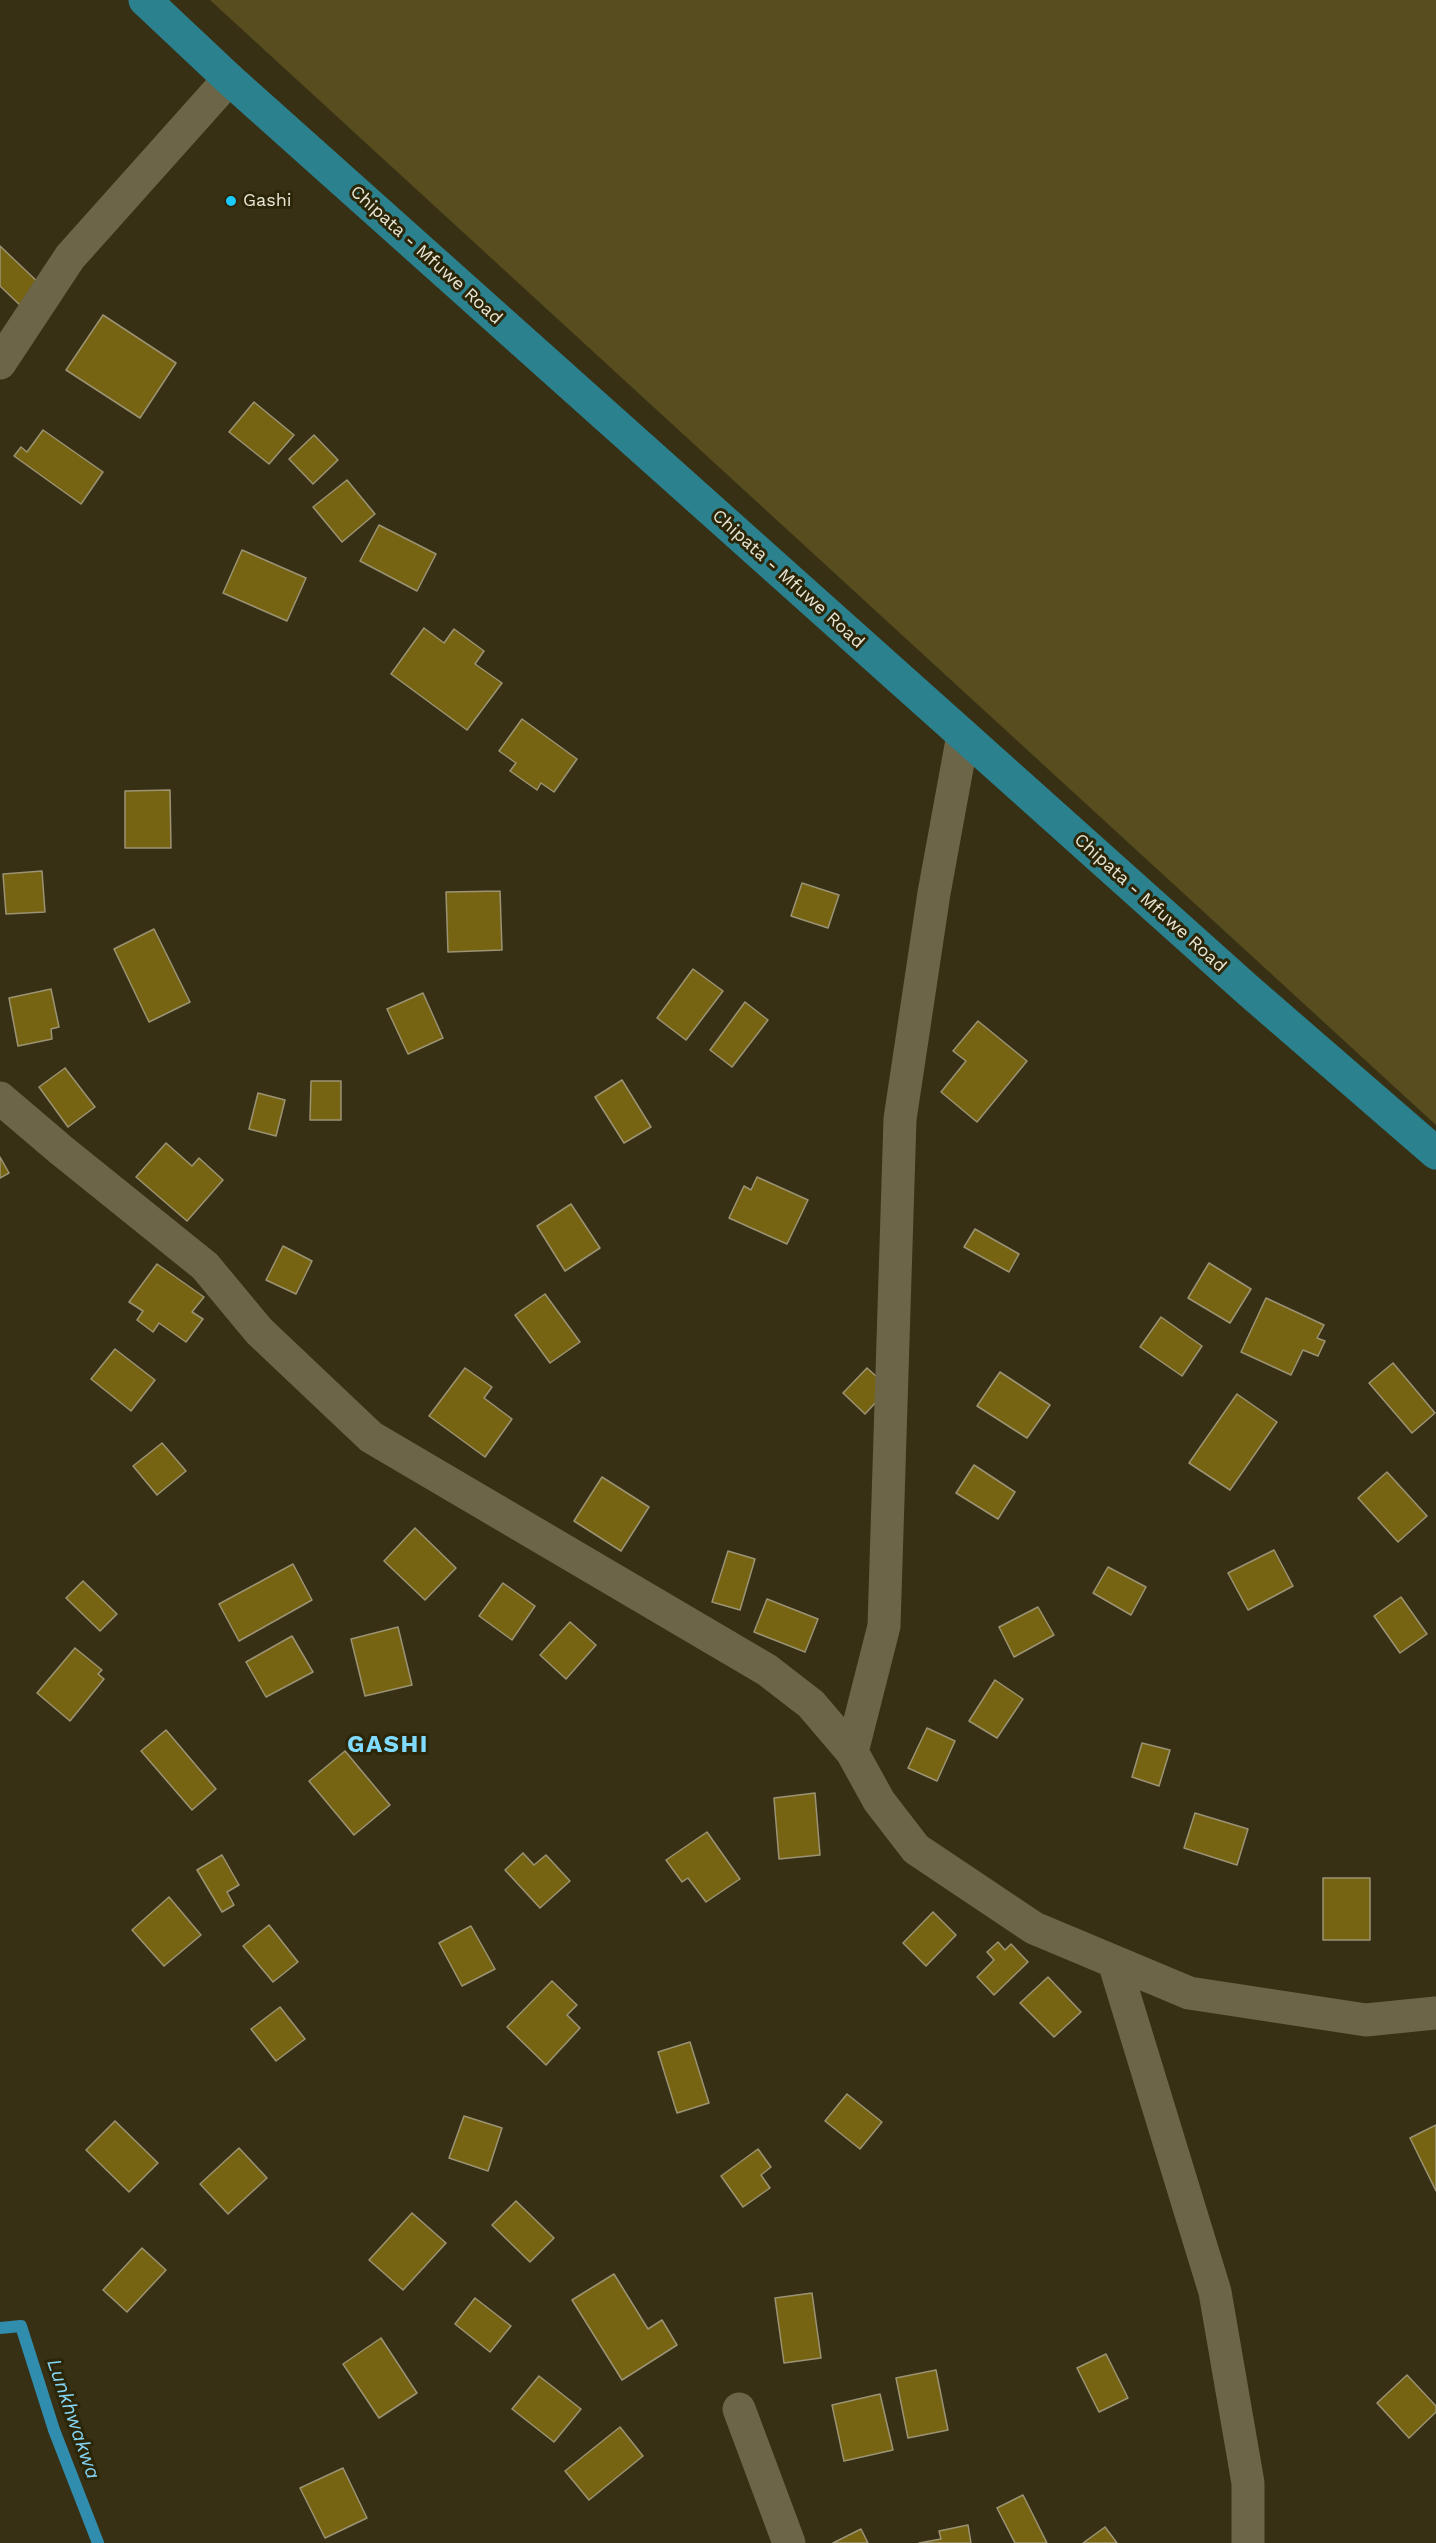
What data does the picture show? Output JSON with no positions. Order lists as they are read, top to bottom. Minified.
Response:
{"streets":{"main road":["Chipata - Mfuwe Road"]},"districts":["GASHI"],"water":["Lunkhwakwa"],"places":["Gashi"]}
